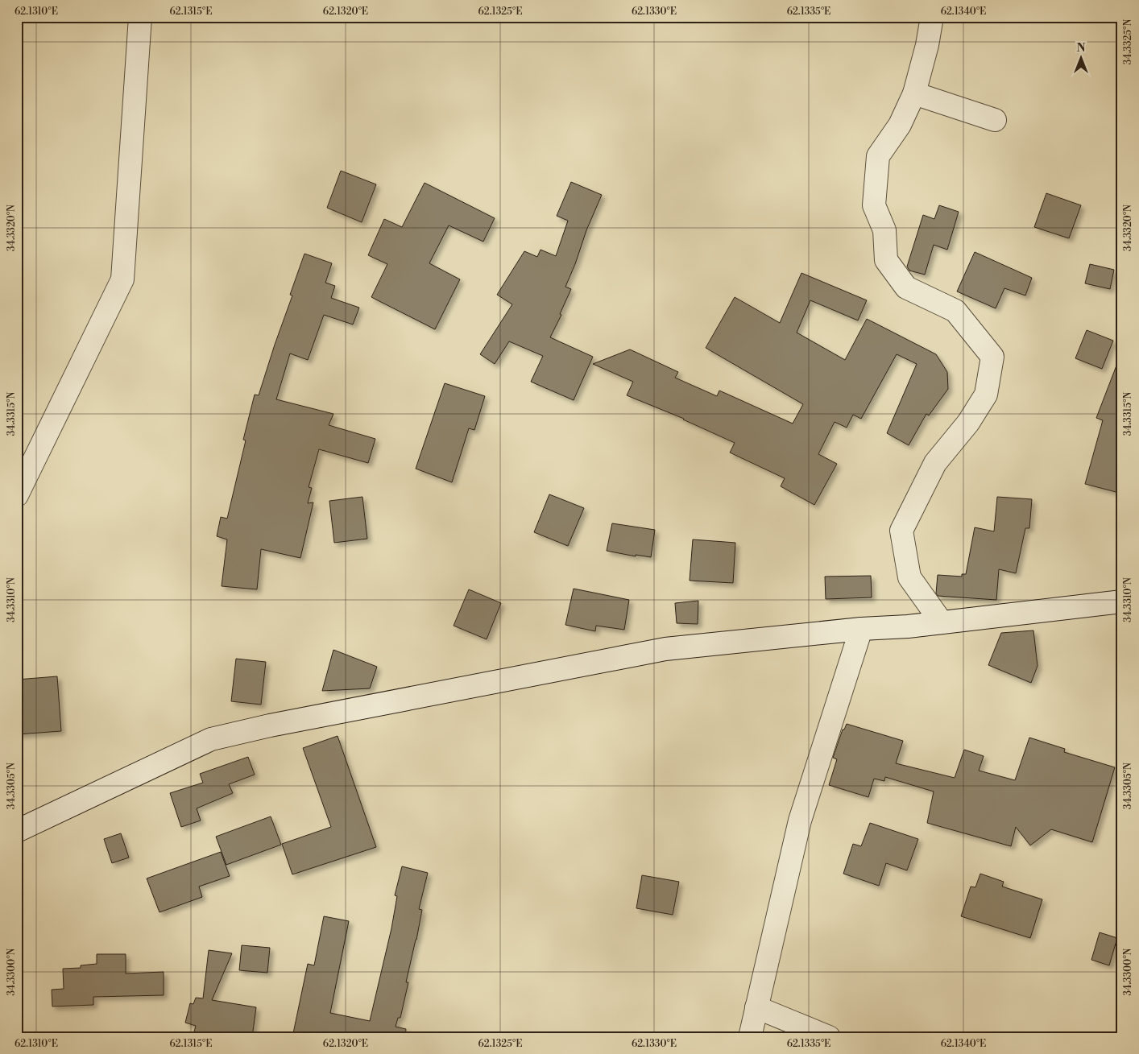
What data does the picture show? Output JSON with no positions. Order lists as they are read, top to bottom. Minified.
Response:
{"north":"top","coordinates":["62.1310°E","62.1315°E","62.1320°E","62.1325°E","62.1330°E","62.1335°E","62.1340°E","34.3325°N","34.3320°N","34.3315°N","34.3310°N","34.3305°N","34.3300°N"]}
